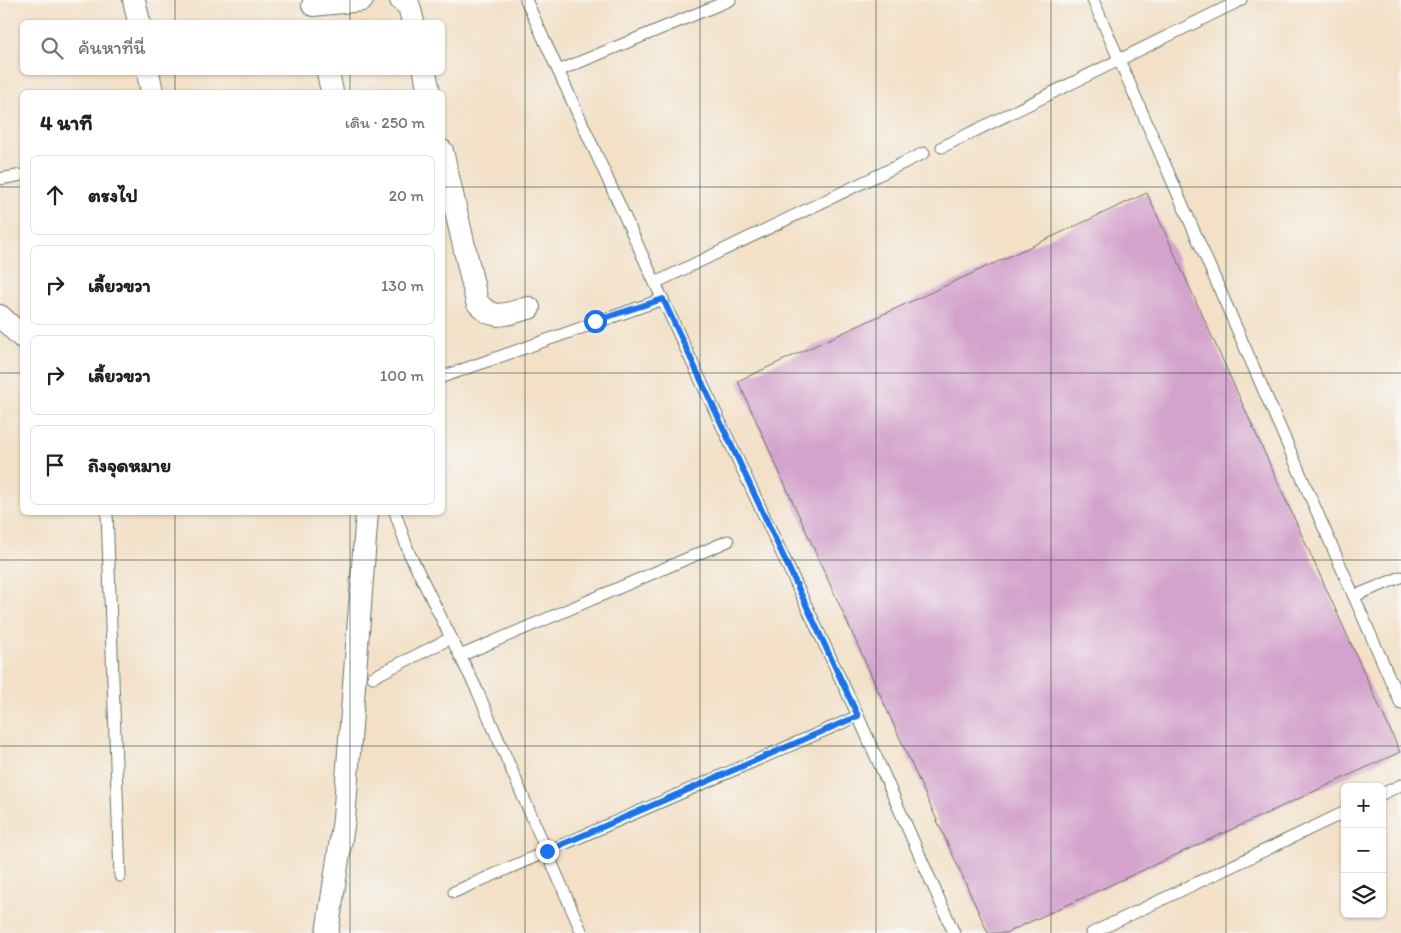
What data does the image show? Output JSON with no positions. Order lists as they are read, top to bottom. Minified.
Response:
{"page":{"search":"ค้นหาที่นี่","heading":["4 นาที","เดิน · 250 m"],"list":[["ตรงไป","20 m"],["เลี้ยวขวา","130 m"],["เลี้ยวขวา","100 m"],"ถึงจุดหมาย"],"map_buttons":["+","−"]}}
